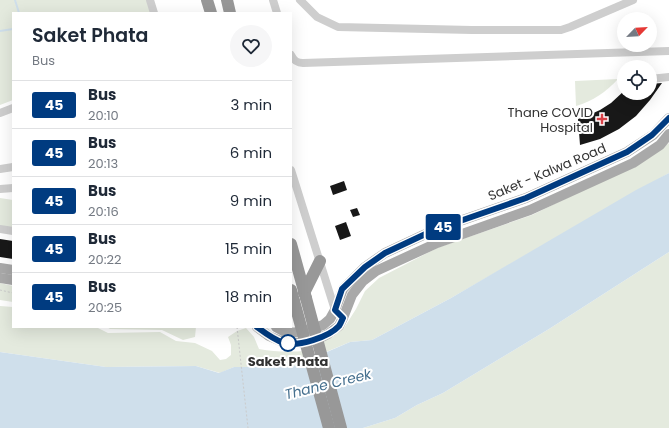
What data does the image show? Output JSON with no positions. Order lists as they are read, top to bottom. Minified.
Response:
{"streets":{"main road":["Saket - Kalwa Road"]},"water":["Thane Creek"],"places":{"health":["Thane COVID Hospital"],"other":["Saket Phata"]},"lines":["bus line 45"],"north":"top right","page":{"on_map":"45","heading":["Saket Phata","Bus"],"list":[{"mark":"45","name":"Bus","note":"20:10","value":"3 min"},{"mark":"45","name":"Bus","note":"20:13","value":"6 min"},{"mark":"45","name":"Bus","note":"20:16","value":"9 min"},{"mark":"45","name":"Bus","note":"20:22","value":"15 min"},{"mark":"45","name":"Bus","note":"20:25","value":"18 min"}]}}
